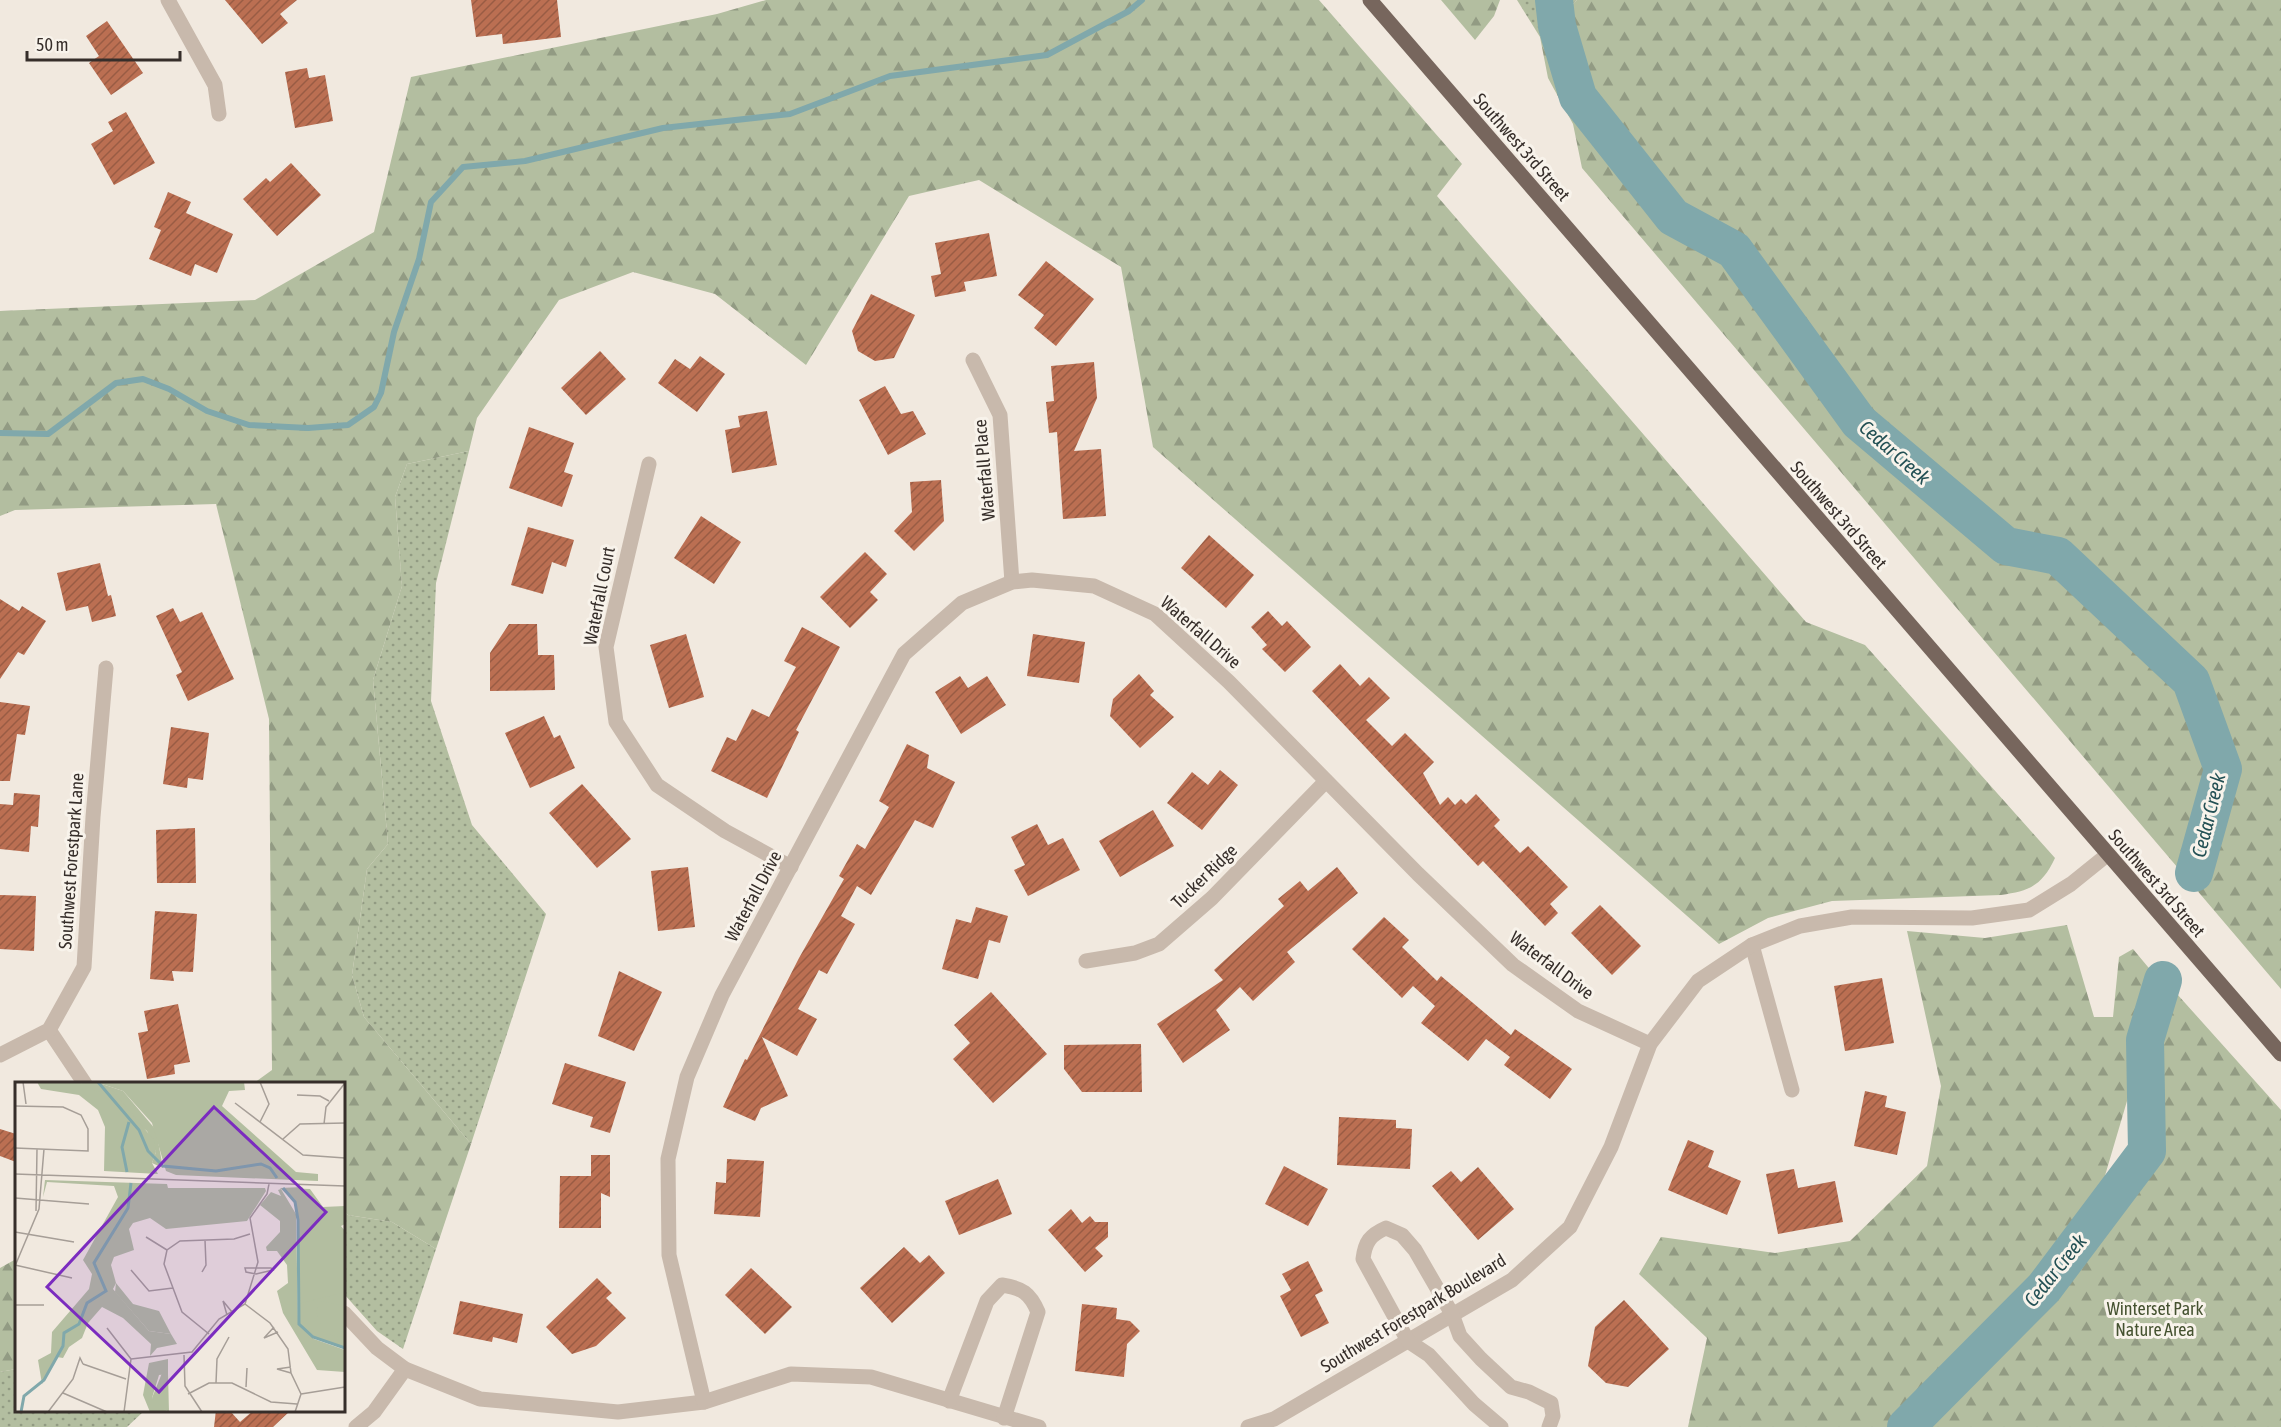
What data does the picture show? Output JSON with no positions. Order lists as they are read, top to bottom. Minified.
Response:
{"streets":{"main road":["Southwest 3rd Street"],"street":["Waterfall Place","Waterfall Court","Waterfall Drive","Southwest Forestpark Lane","Tucker Ridge","Southwest Forestpark Boulevard"]},"crossings":[["Waterfall Place","Waterfall Drive"],["Waterfall Court","Waterfall Drive"],["Waterfall Drive","Tucker Ridge"],["Waterfall Drive","Southwest Forestpark Boulevard"]],"water":["Cedar Creek"],"parks":["Winterset Park Nature Area"],"scale_bar":"50 m"}
